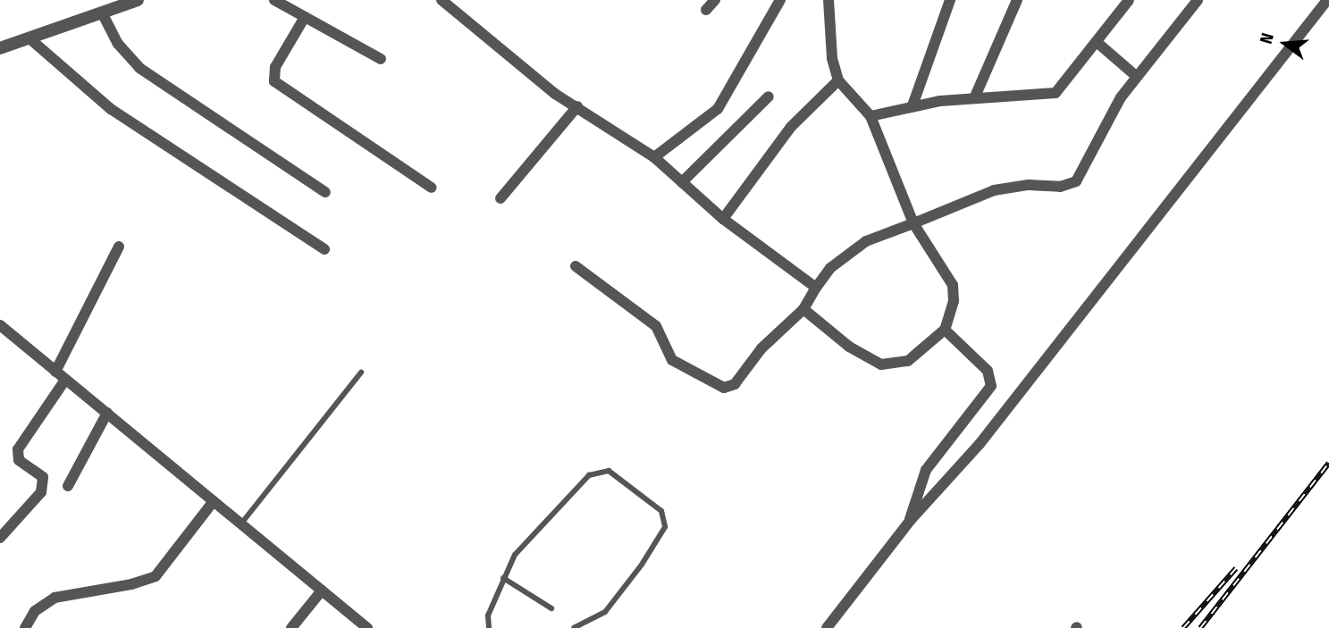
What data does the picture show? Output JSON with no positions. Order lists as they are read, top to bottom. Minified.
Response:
{"north":"left"}
